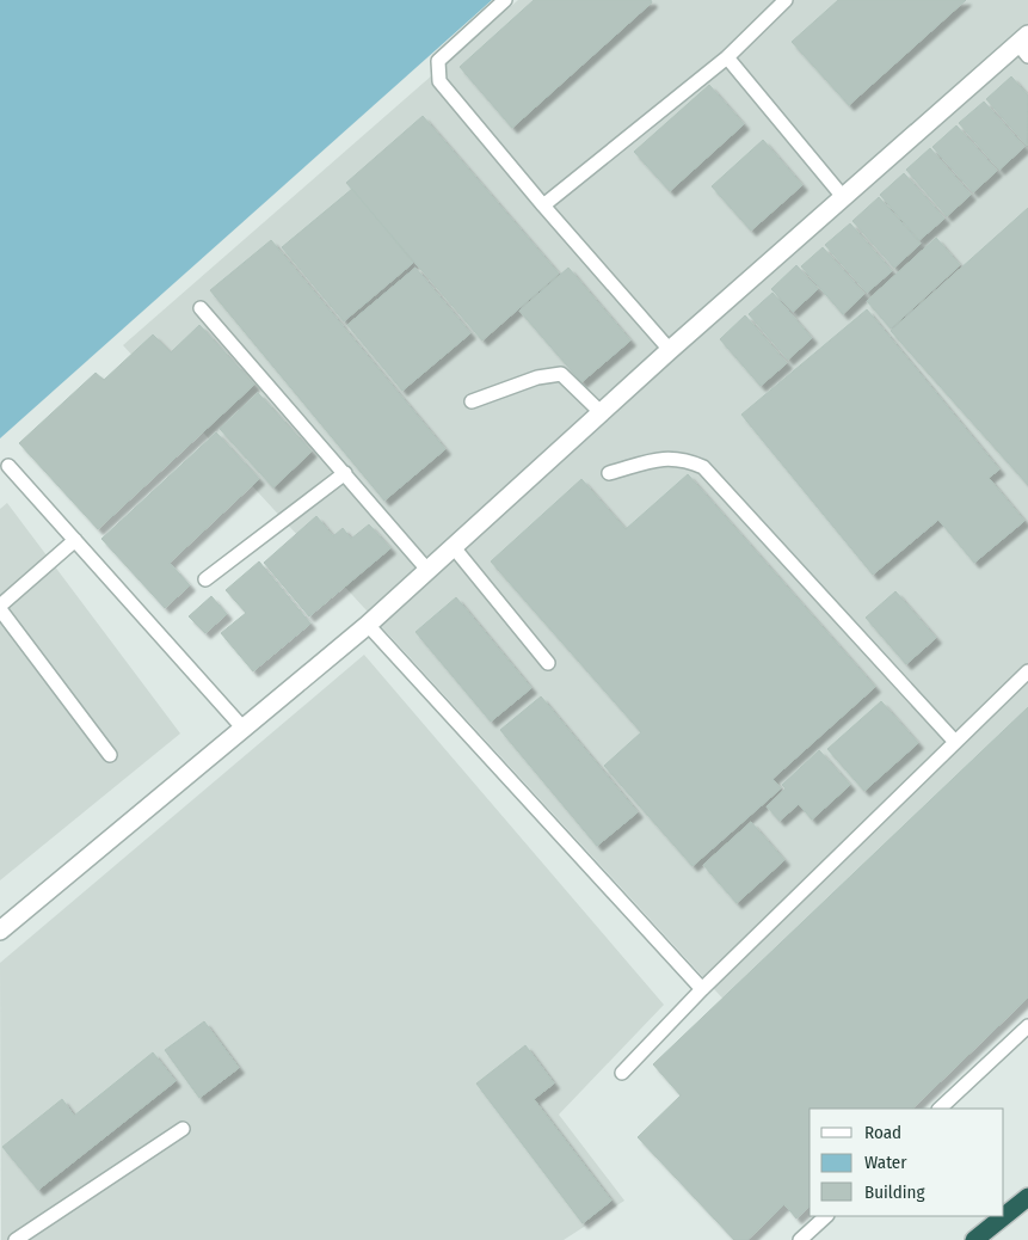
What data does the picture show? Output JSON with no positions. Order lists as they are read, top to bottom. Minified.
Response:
{"legend":["Road","Water","Building"]}
